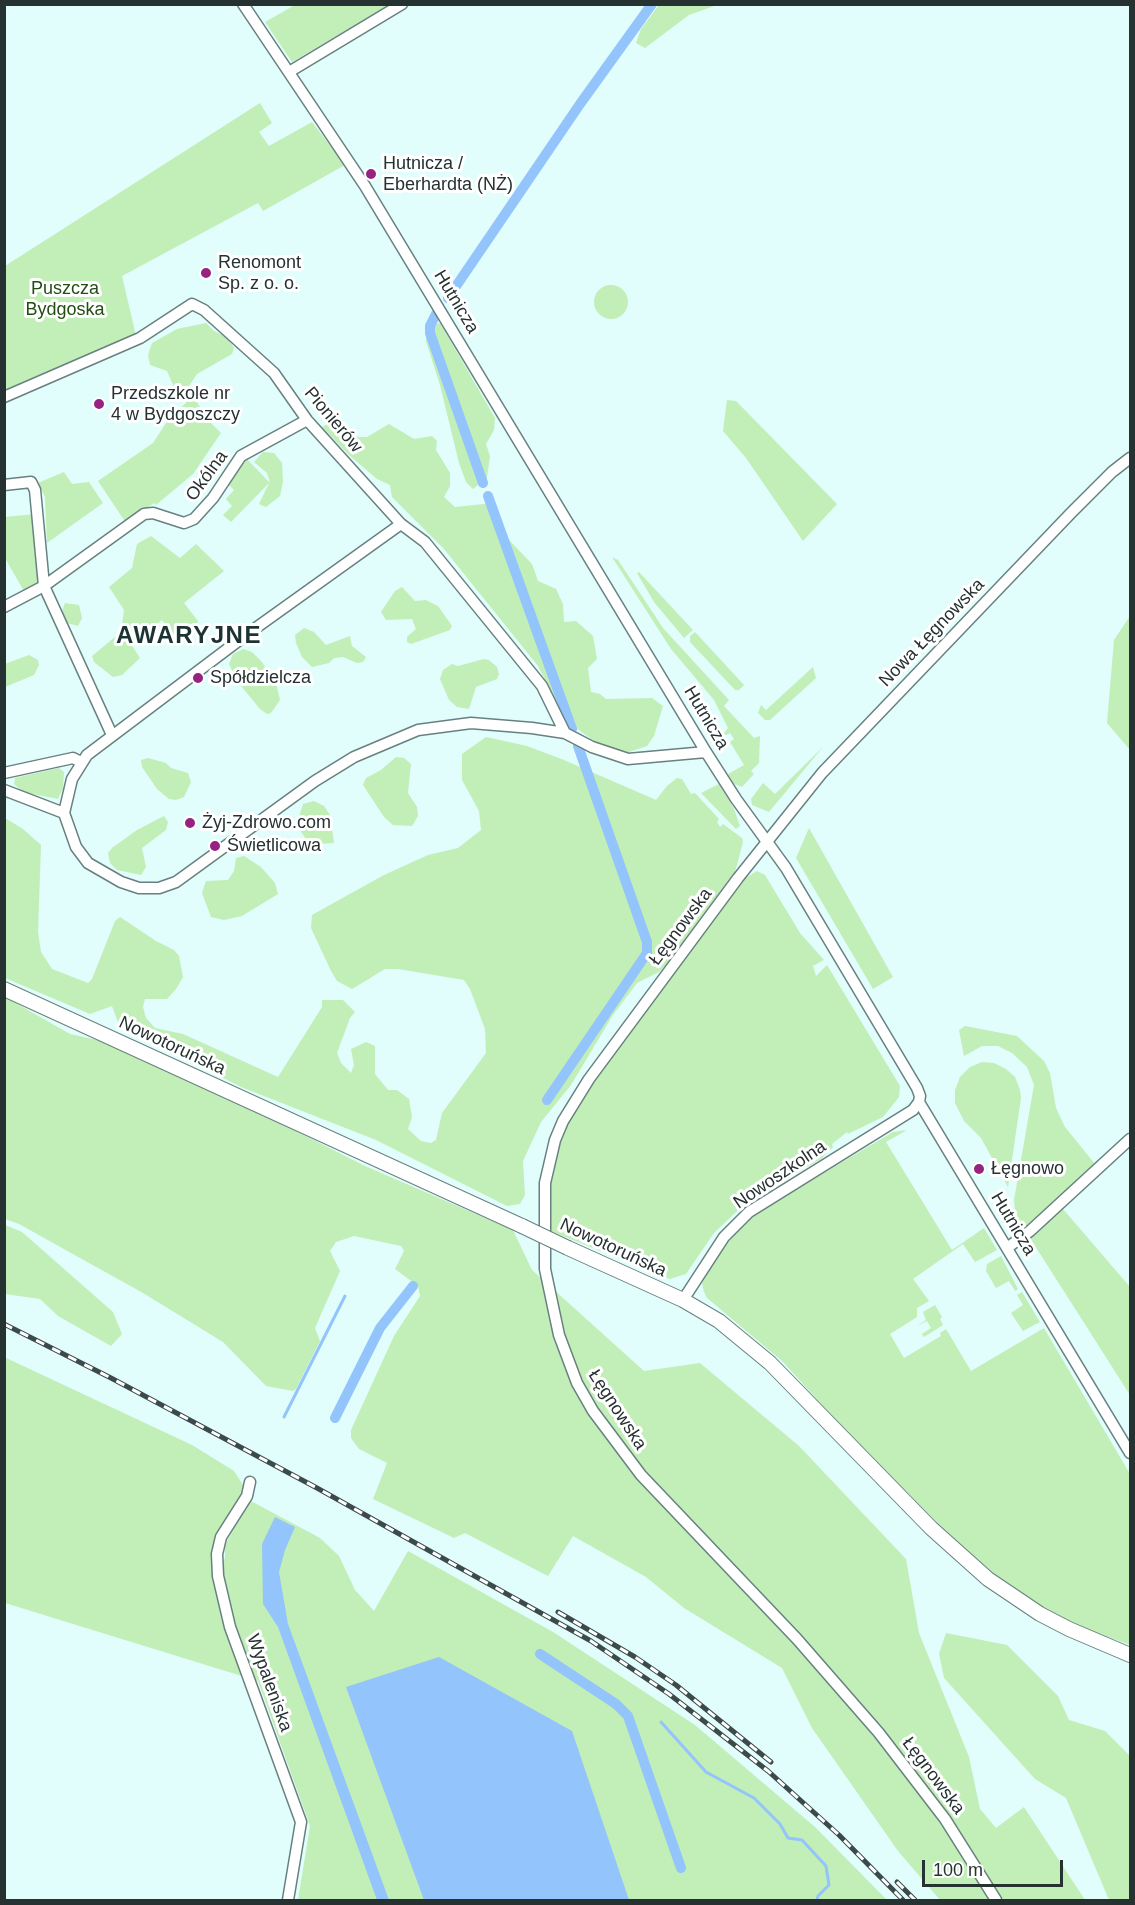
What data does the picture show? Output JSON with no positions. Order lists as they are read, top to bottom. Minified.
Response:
{"streets":{"main road":["Nowotoruńska"],"street":["Hutnicza","Pionierów","Okólna","Nowa Łęgnowska","Łęgnowska","Nowoszkolna","Wypaleniska"]},"crossings":[["Hutnicza","Nowa Łęgnowska"],["Hutnicza","Łęgnowska"],["Hutnicza","Nowoszkolna"],["Pionierów","Okólna"],["Nowa Łęgnowska","Łęgnowska"],["Nowotoruńska","Nowoszkolna"]],"districts":["AWARYJNE"],"parks":["Puszcza Bydgoska"],"places":["Hutnicza / Eberhardta (NŻ)","Renomont Sp. z o. o.","Przedszkole nr 4 w Bydgoszczy","Spółdzielcza","Żyj-Zdrowo.com","Świetlicowa","Łęgnowo"],"scale_bar":"100 m"}
